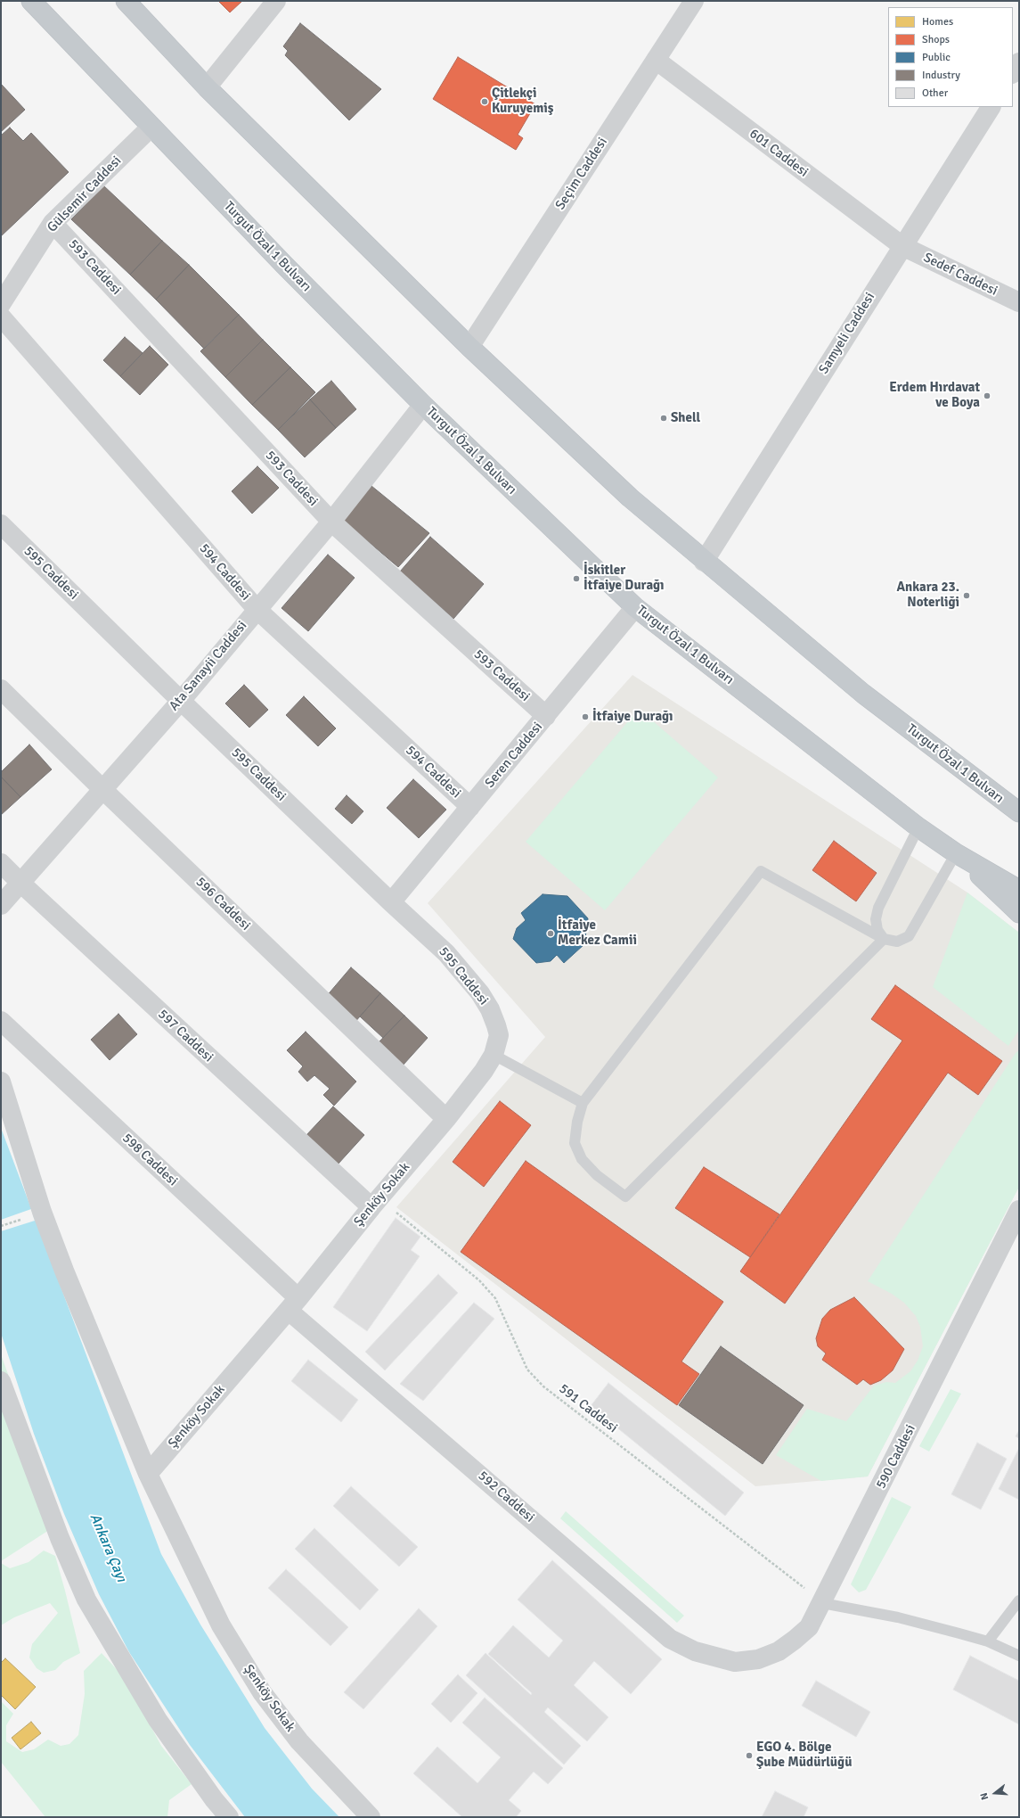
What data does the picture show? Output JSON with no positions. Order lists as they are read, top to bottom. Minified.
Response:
{"streets":{"highway":["Turgut Özal 1 Bulvarı"],"street":["601 Caddesi","Seçim Caddesi","Gülsemir Caddesi","593 Caddesi","Sedef Caddesi","Samyeli Caddesi","594 Caddesi","595 Caddesi","Ata Sanayii Caddesi","Seren Caddesi","596 Caddesi","597 Caddesi","598 Caddesi","Şenköy Sokak","590 Caddesi","592 Caddesi"],"path":["591 Caddesi"]},"crossings":[["601 Caddesi","Seçim Caddesi"],["601 Caddesi","Sedef Caddesi"],["601 Caddesi","Samyeli Caddesi"],["Seçim Caddesi","Turgut Özal 1 Bulvarı"],["Gülsemir Caddesi","Turgut Özal 1 Bulvarı"],["Gülsemir Caddesi","593 Caddesi"],["Turgut Özal 1 Bulvarı","Samyeli Caddesi"],["Turgut Özal 1 Bulvarı","Ata Sanayii Caddesi"],["Turgut Özal 1 Bulvarı","Seren Caddesi"],["593 Caddesi","Ata Sanayii Caddesi"],["593 Caddesi","Seren Caddesi"],["Sedef Caddesi","Samyeli Caddesi"],["594 Caddesi","Ata Sanayii Caddesi"],["594 Caddesi","Seren Caddesi"],["595 Caddesi","Ata Sanayii Caddesi"],["595 Caddesi","Seren Caddesi"],["595 Caddesi","Şenköy Sokak"],["Ata Sanayii Caddesi","596 Caddesi"],["Ata Sanayii Caddesi","597 Caddesi"],["596 Caddesi","Şenköy Sokak"],["597 Caddesi","Şenköy Sokak"],["597 Caddesi","591 Caddesi"],["598 Caddesi","Şenköy Sokak"],["598 Caddesi","592 Caddesi"],["Şenköy Sokak","591 Caddesi"],["Şenköy Sokak","592 Caddesi"],["591 Caddesi","590 Caddesi"],["590 Caddesi","592 Caddesi"]],"water":["Ankara Çayı"],"places":["Çitlekçi Kuruyemiş","Erdem Hırdavat ve Boya","Shell","İskitler İtfaiye Durağı","Ankara 23. Noterliği","İtfaiye Durağı","İtfaiye Merkez Camii","EGO 4. Bölge Şube Müdürlüğü"],"legend":["Homes","Shops","Public","Industry","Other"],"north":"left"}
